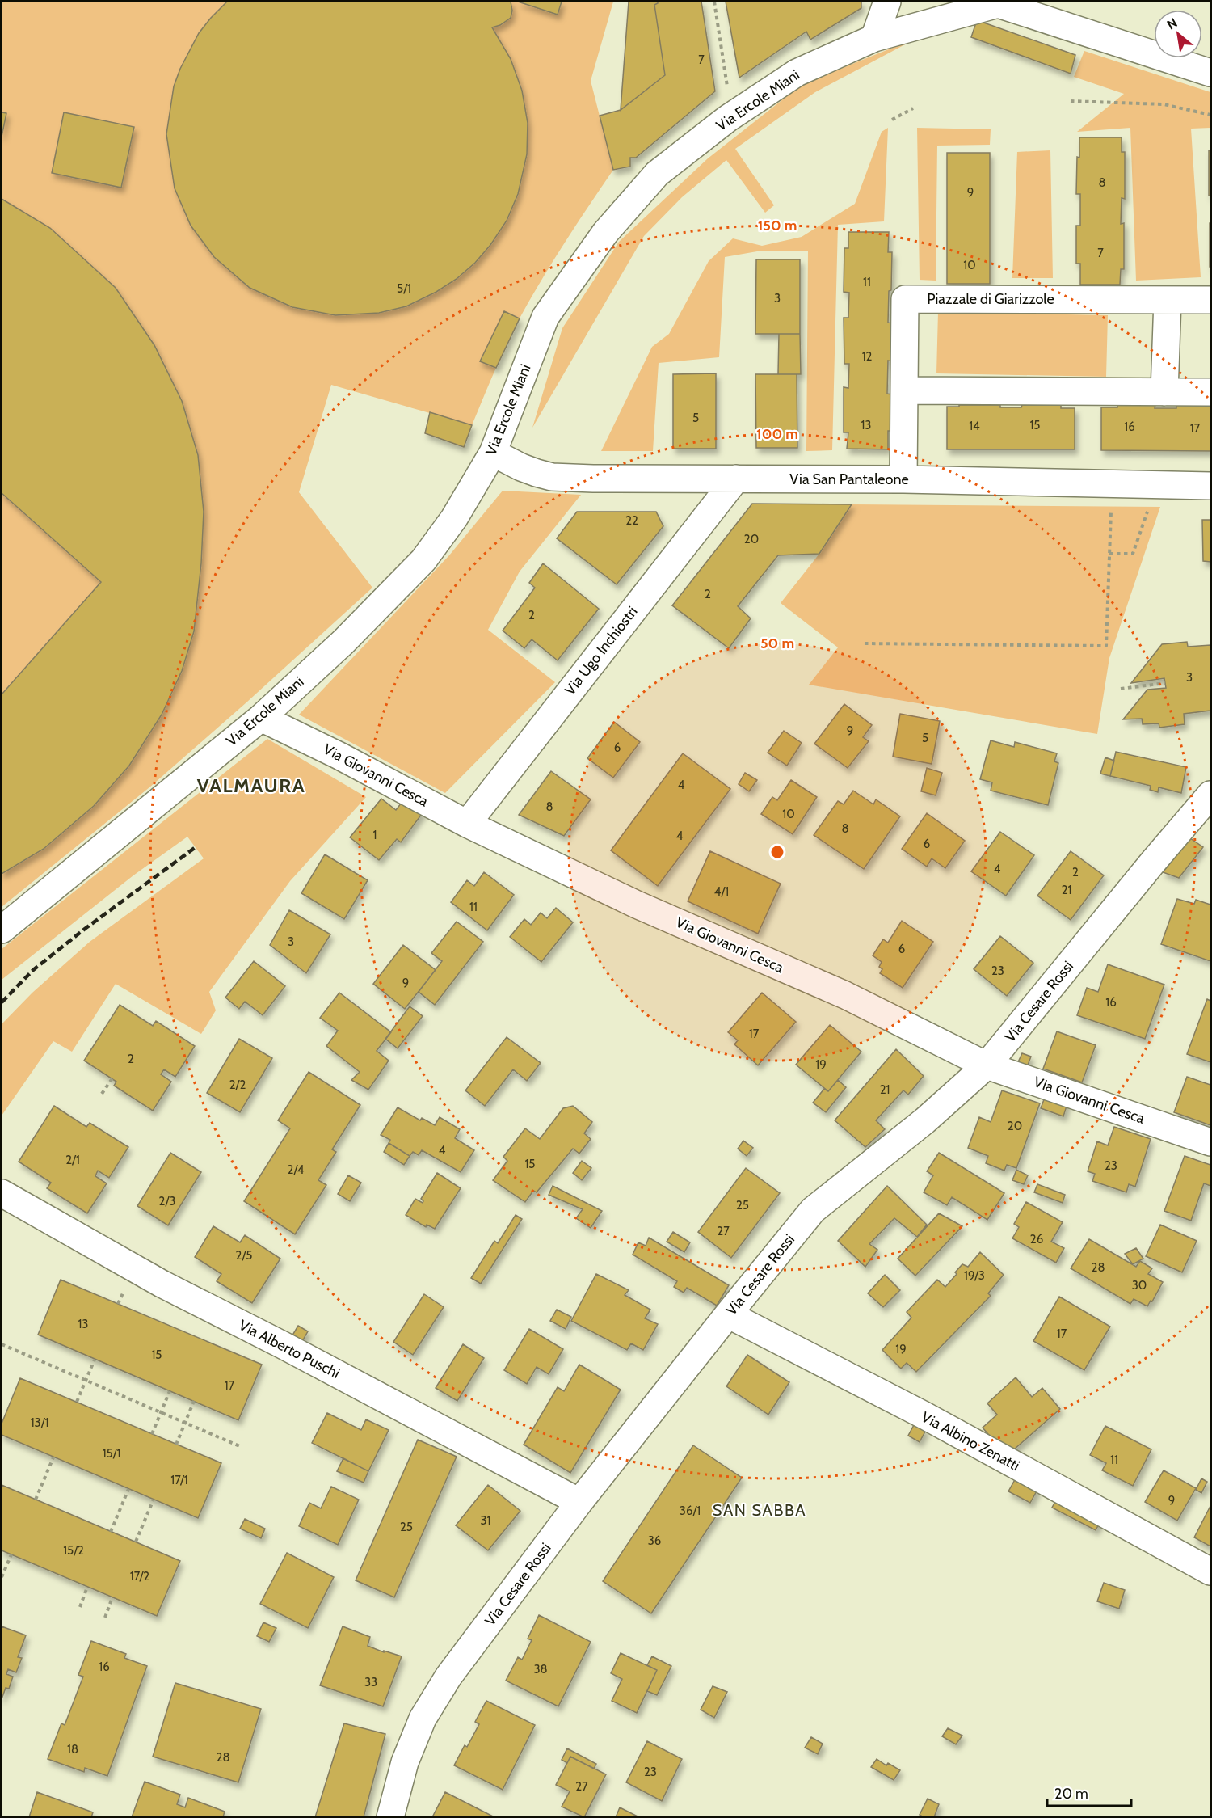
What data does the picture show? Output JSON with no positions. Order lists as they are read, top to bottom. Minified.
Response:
{"streets":{"street":["Via Ercole Miani","Piazzale di Giarizzole","Via San Pantaleone","Via Ugo Inchiostri","Via Giovanni Cesca","Via Cesare Rossi","Via Alberto Puschi","Via Albino Zenatti"]},"crossings":[["Via Ercole Miani","Via San Pantaleone"],["Via Ercole Miani","Via Giovanni Cesca"],["Piazzale di Giarizzole","Via San Pantaleone"],["Via San Pantaleone","Via Ugo Inchiostri"],["Via Ugo Inchiostri","Via Giovanni Cesca"],["Via Giovanni Cesca","Via Cesare Rossi"],["Via Cesare Rossi","Via Alberto Puschi"],["Via Cesare Rossi","Via Albino Zenatti"]],"districts":["VALMAURA","SAN SABBA"],"house_numbers":["7","8","9","7","10","11","5/1","3","12","5","13","15","14","16","17","22","20","2","2","3","9","5","6","4","8","10","8","1","4","6","4","2","21","4/1","11","3","6","23","9","16","17","2","19","2/2","21","20","4","2/1","15","23","2/4","2/3","25","27","26","2/5","28","19/3","30","13","17","19","15","17","13/1","15/1","11","17/1","9","36/1","31","25","36","15/2","17/2","16","38","33","18","28","23","27"],"scale_bar":"20 m","north":"top left","rings":["150 m","100 m","50 m"]}
